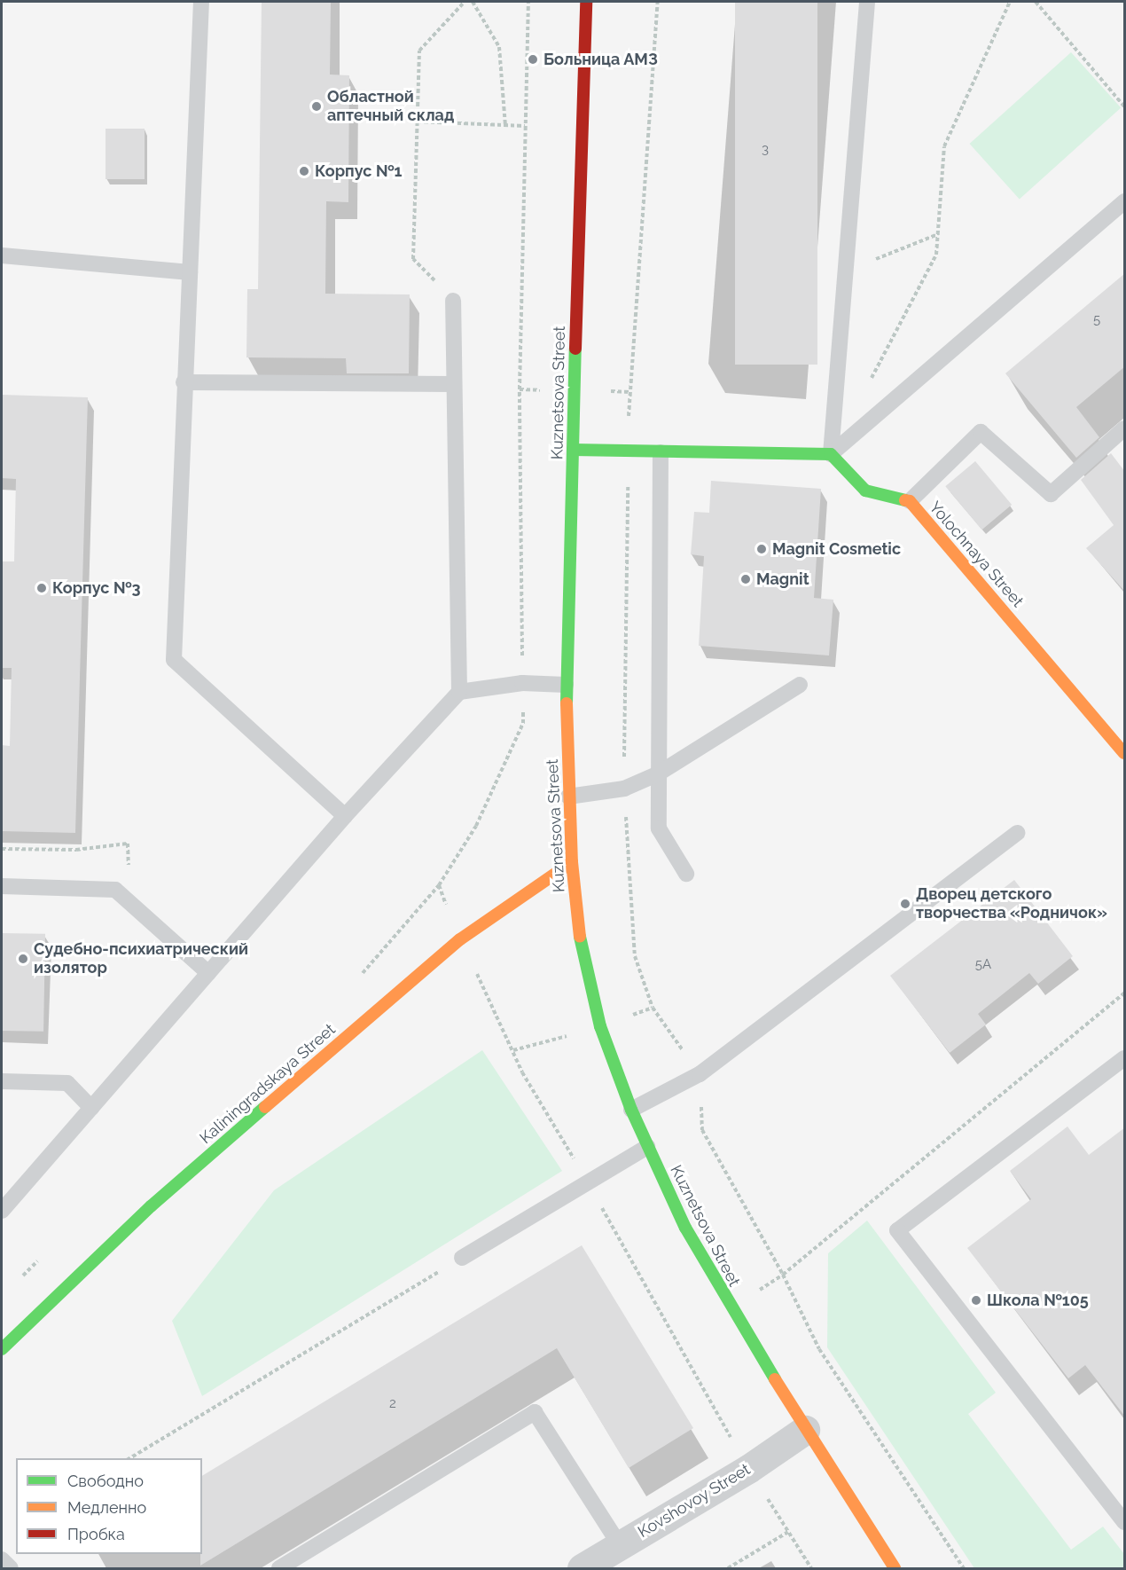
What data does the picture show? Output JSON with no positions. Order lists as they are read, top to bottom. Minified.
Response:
{"streets":{"street":["Kuznetsova Street","Yolochnaya Street","Kaliningradskaya Street","Kovshovoy Street"]},"crossings":[["Kuznetsova Street","Kaliningradskaya Street"],["Kuznetsova Street","Kovshovoy Street"]],"places":["Больница АМЗ","Областной аптечный склад","Корпус №1","Magnit Cosmetic","Magnit","Корпус №3","Дворец детского творчества «Родничок»","Судебно-психиатрический изолятор","Школа №105"],"house_numbers":["3","5","5А","2"],"legend":["Свободно","Медленно","Пробка"]}
